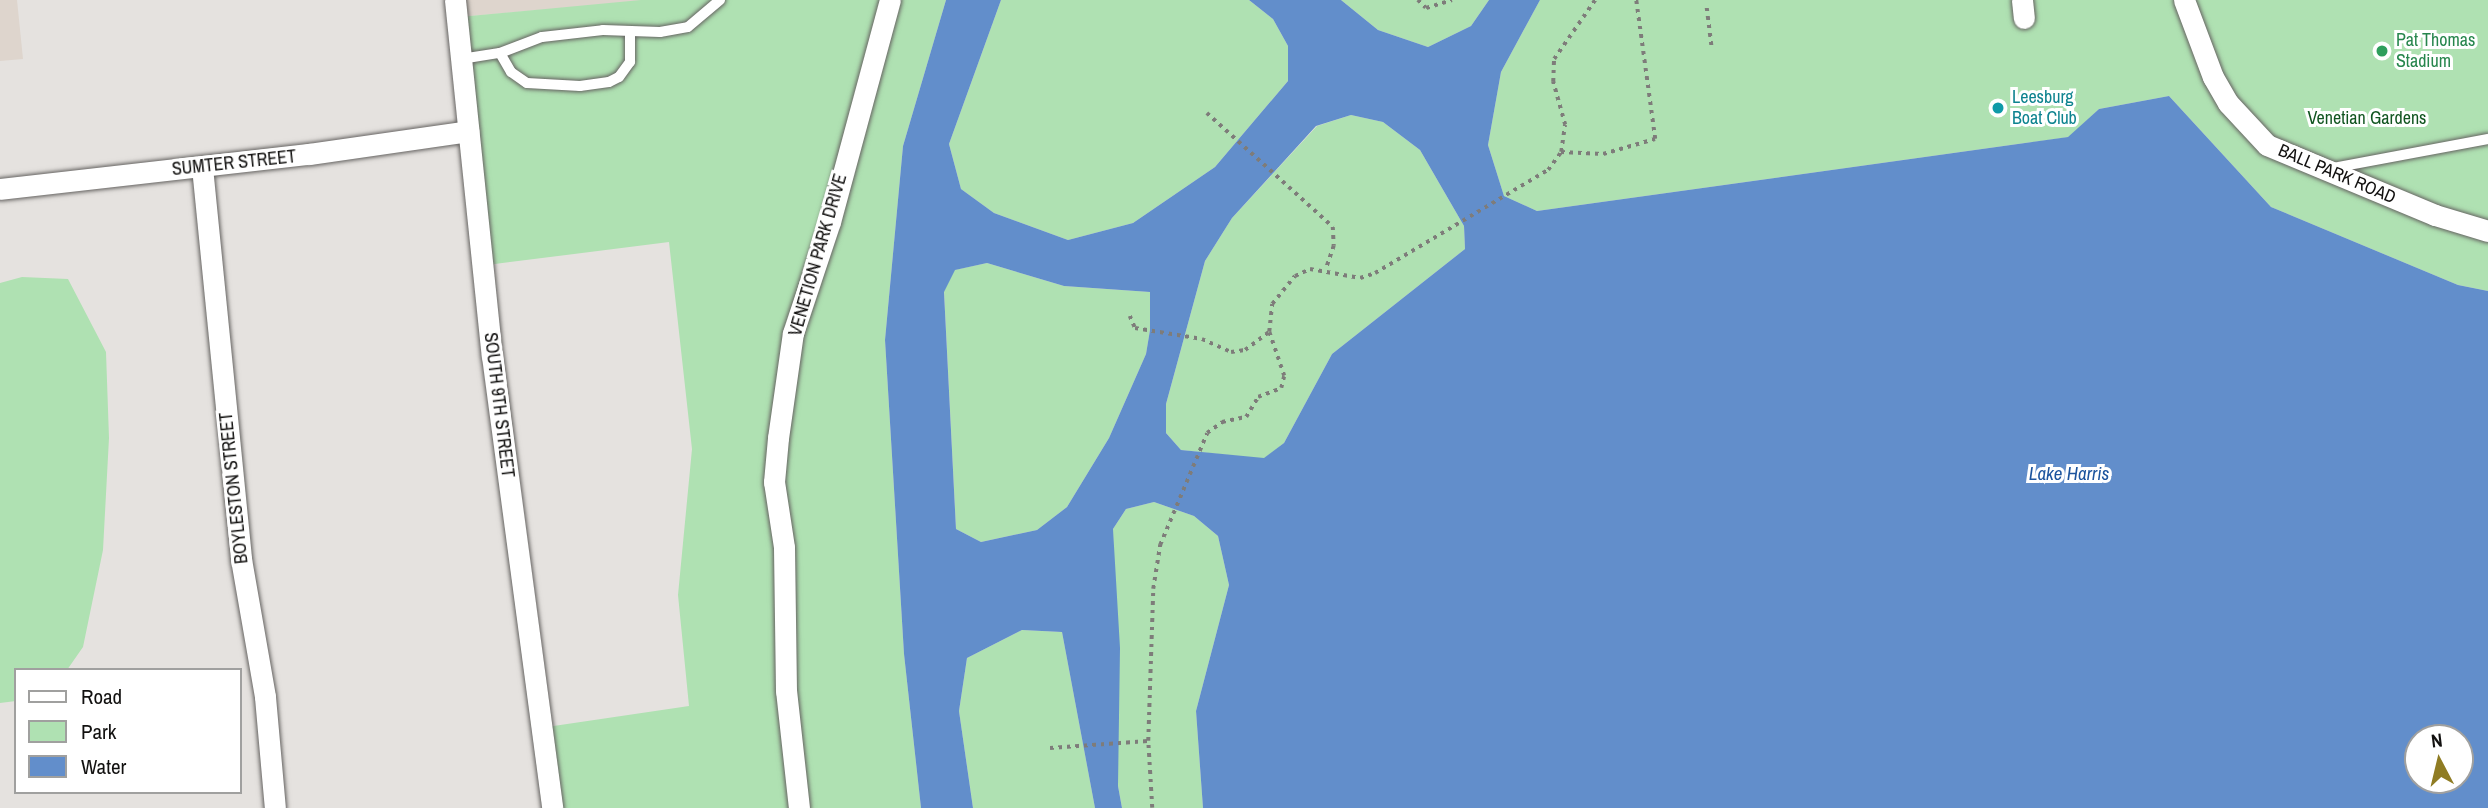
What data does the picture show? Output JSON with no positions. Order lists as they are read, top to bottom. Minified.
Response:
{"streets":{"street":["SUMTER STREET","BALL PARK ROAD","VENETION PARK DRIVE","SOUTH 9TH STREET","BOYLESTON STREET"]},"crossings":[["SUMTER STREET","SOUTH 9TH STREET"],["SUMTER STREET","BOYLESTON STREET"]],"water":["Lake Harris"],"parks":["Venetian Gardens"],"places":["Pat Thomas Stadium","Leesburg Boat Club"],"legend":["Road","Park","Water"],"north":"top"}
